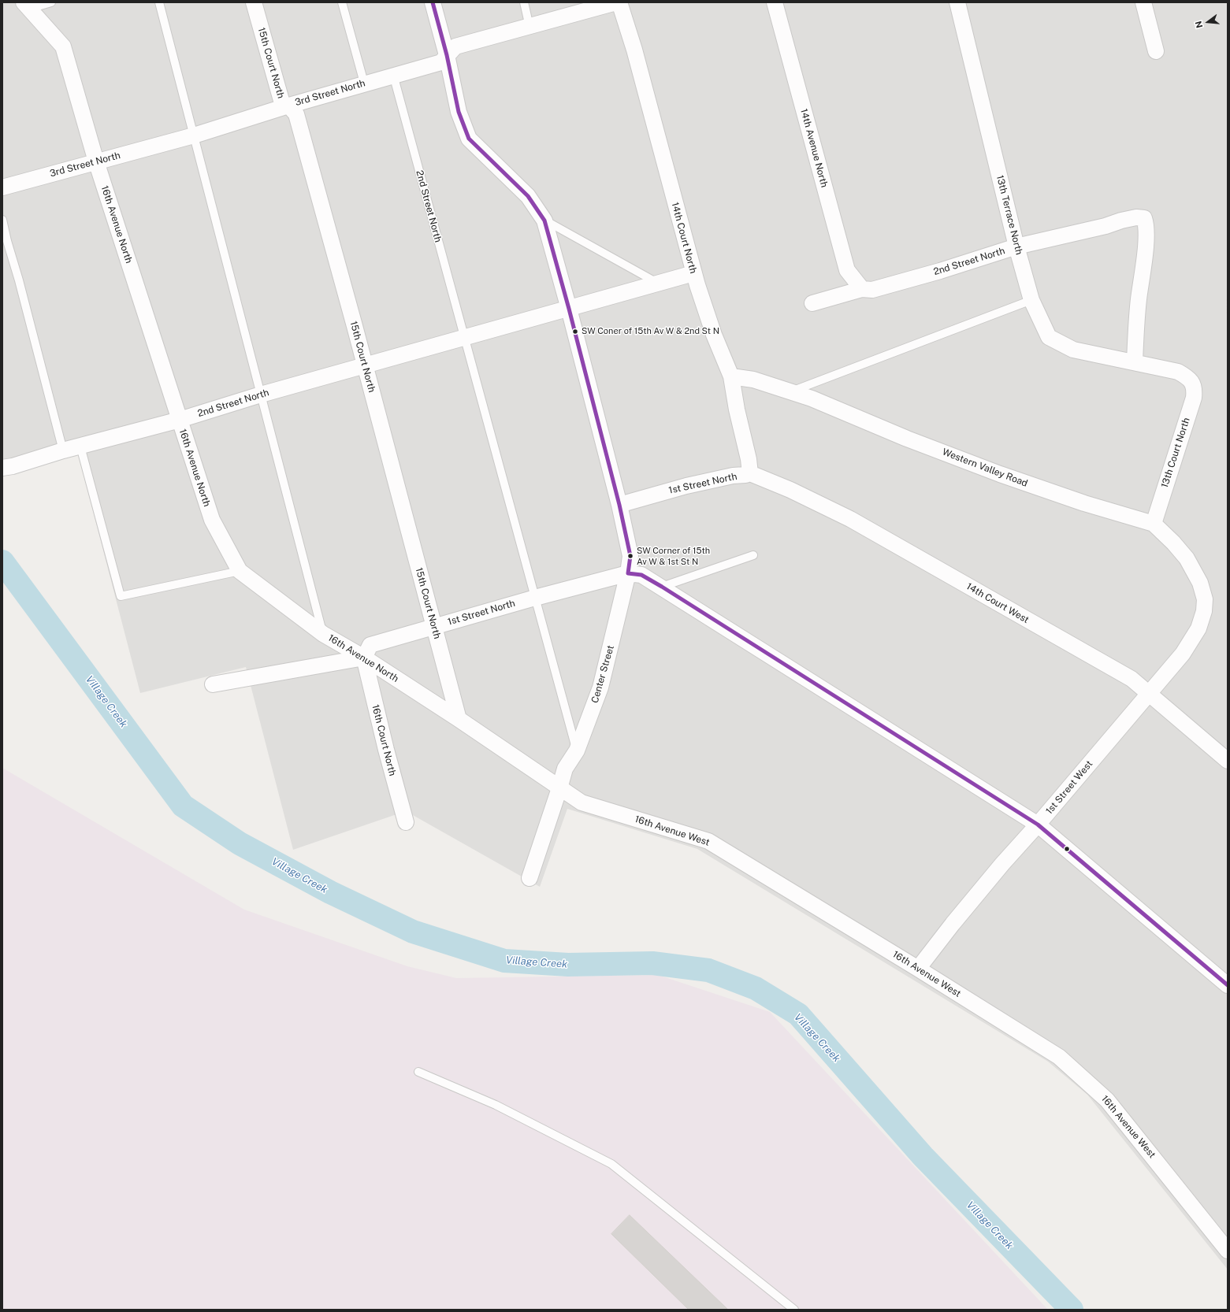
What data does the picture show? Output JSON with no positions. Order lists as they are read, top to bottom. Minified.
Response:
{"streets":{"street":["15th Court North","3rd Street North","14th Avenue North","2nd Street North","13th Terrace North","16th Avenue North","14th Court North","13th Court North","Western Valley Road","1st Street North","14th Court West","Center Street","16th Court North","1st Street West","16th Avenue West"]},"crossings":[["15th Court North","3rd Street North"],["15th Court North","2nd Street North"],["15th Court North","16th Avenue North"],["15th Court North","1st Street North"],["3rd Street North","2nd Street North"],["3rd Street North","16th Avenue North"],["3rd Street North","Center Street"],["14th Avenue North","2nd Street North"],["2nd Street North","13th Terrace North"],["2nd Street North","16th Avenue North"],["2nd Street North","14th Court North"],["2nd Street North","13th Court North"],["2nd Street North","Center Street"],["13th Terrace North","13th Court North"],["16th Avenue North","1st Street North"],["16th Avenue North","Center Street"],["16th Avenue North","16th Court North"],["16th Avenue North","16th Avenue West"],["14th Court North","Western Valley Road"],["14th Court North","1st Street North"],["14th Court North","14th Court West"],["13th Court North","Western Valley Road"],["Western Valley Road","1st Street West"],["1st Street North","14th Court West"],["1st Street North","Center Street"],["1st Street North","16th Court North"],["14th Court West","1st Street West"],["Center Street","16th Avenue West"],["1st Street West","16th Avenue West"]],"water":["Village Creek"],"places":["SW Coner of 15th Av W & 2nd St N","SW Corner of 15th Av W & 1st St N"],"north":"left"}
